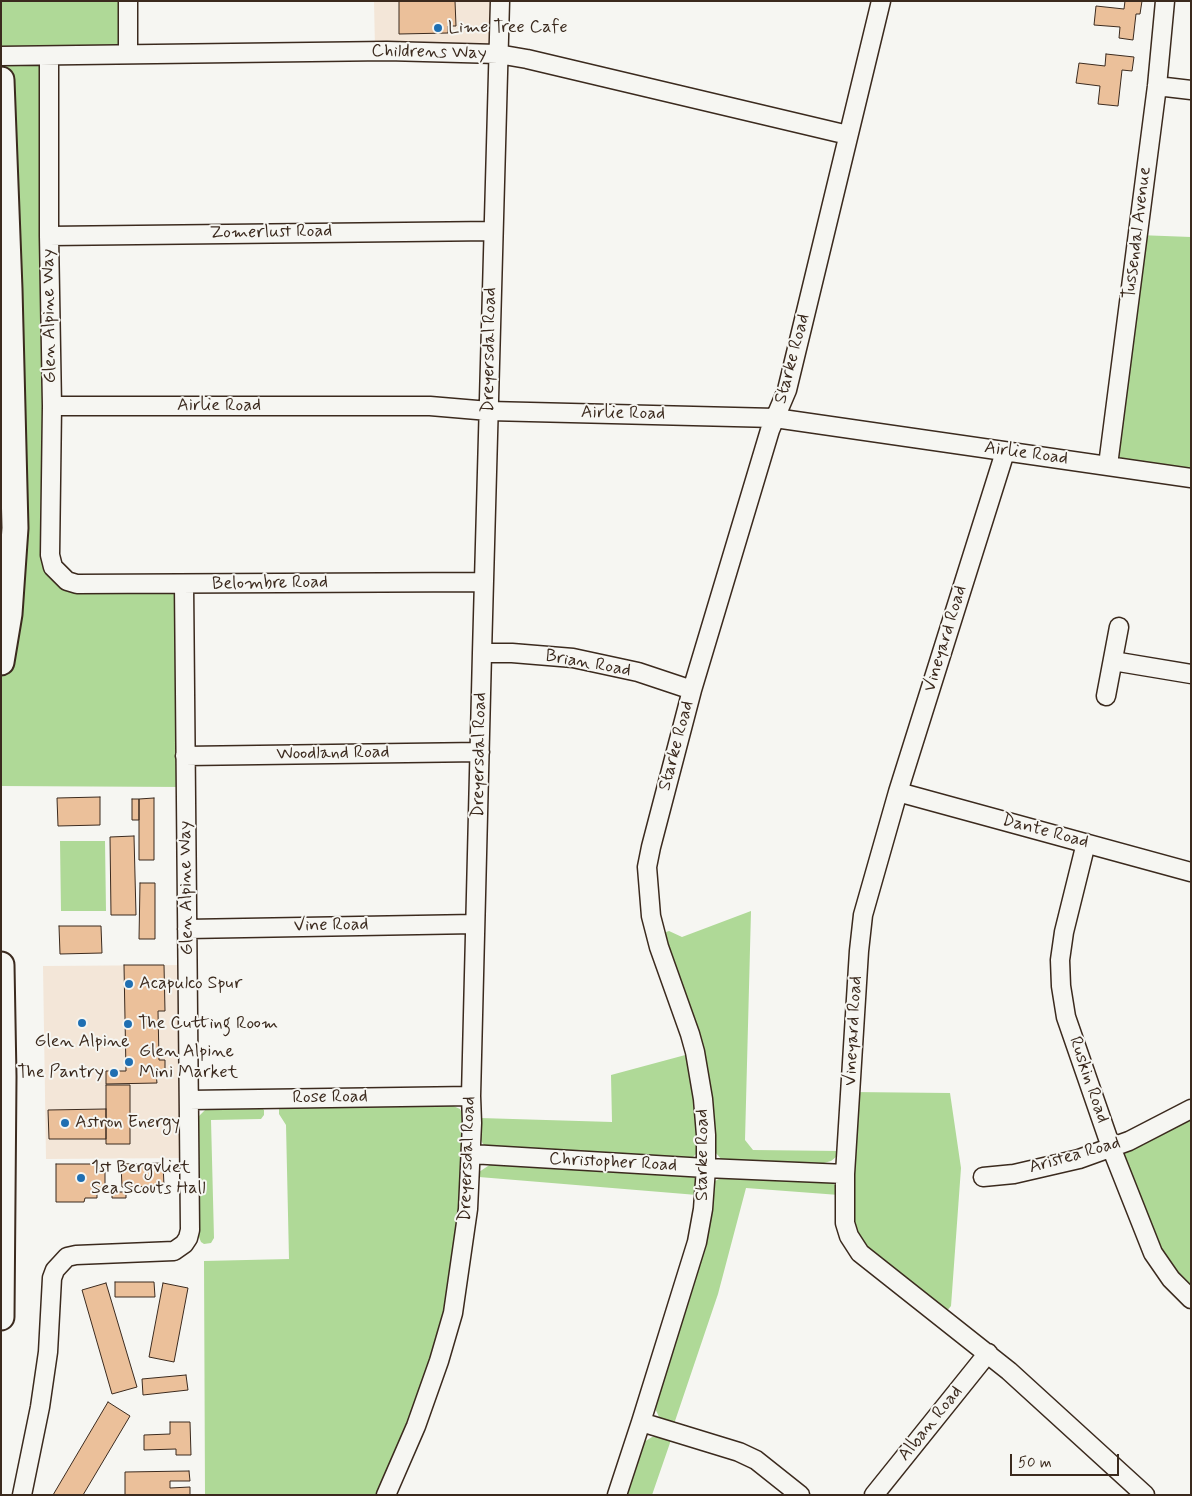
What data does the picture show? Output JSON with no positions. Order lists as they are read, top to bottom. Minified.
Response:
{"streets":{"street":["Childrens Way","Zomerlust Road","Tussendal Avenue","Glen Alpine Way","Dreyersdal Road","Starke Road","Airlie Road","Belombre Road","Vineyard Road","Brian Road","Woodland Road","Dante Road","Vine Road","Ruskin Road","Rose Road","Aristea Road","Christopher Road","Alban Road"]},"crossings":[["Childrens Way","Glen Alpine Way"],["Childrens Way","Dreyersdal Road"],["Childrens Way","Starke Road"],["Zomerlust Road","Glen Alpine Way"],["Zomerlust Road","Dreyersdal Road"],["Tussendal Avenue","Airlie Road"],["Glen Alpine Way","Airlie Road"],["Glen Alpine Way","Belombre Road"],["Glen Alpine Way","Woodland Road"],["Glen Alpine Way","Vine Road"],["Glen Alpine Way","Rose Road"],["Dreyersdal Road","Airlie Road"],["Dreyersdal Road","Belombre Road"],["Dreyersdal Road","Brian Road"],["Dreyersdal Road","Woodland Road"],["Dreyersdal Road","Vine Road"],["Dreyersdal Road","Rose Road"],["Dreyersdal Road","Christopher Road"],["Starke Road","Airlie Road"],["Starke Road","Brian Road"],["Starke Road","Christopher Road"],["Airlie Road","Vineyard Road"],["Vineyard Road","Dante Road"],["Vineyard Road","Christopher Road"],["Vineyard Road","Alban Road"],["Dante Road","Ruskin Road"],["Ruskin Road","Aristea Road"]],"places":["Lime Tree Cafe","Acapulco Spur","Glen Alpine","The Cutting Room","Glen Alpine Mini Market","The Pantry","Astron Energy","1st Bergvliet Sea Scouts Hall"],"scale_bar":"50 m"}
